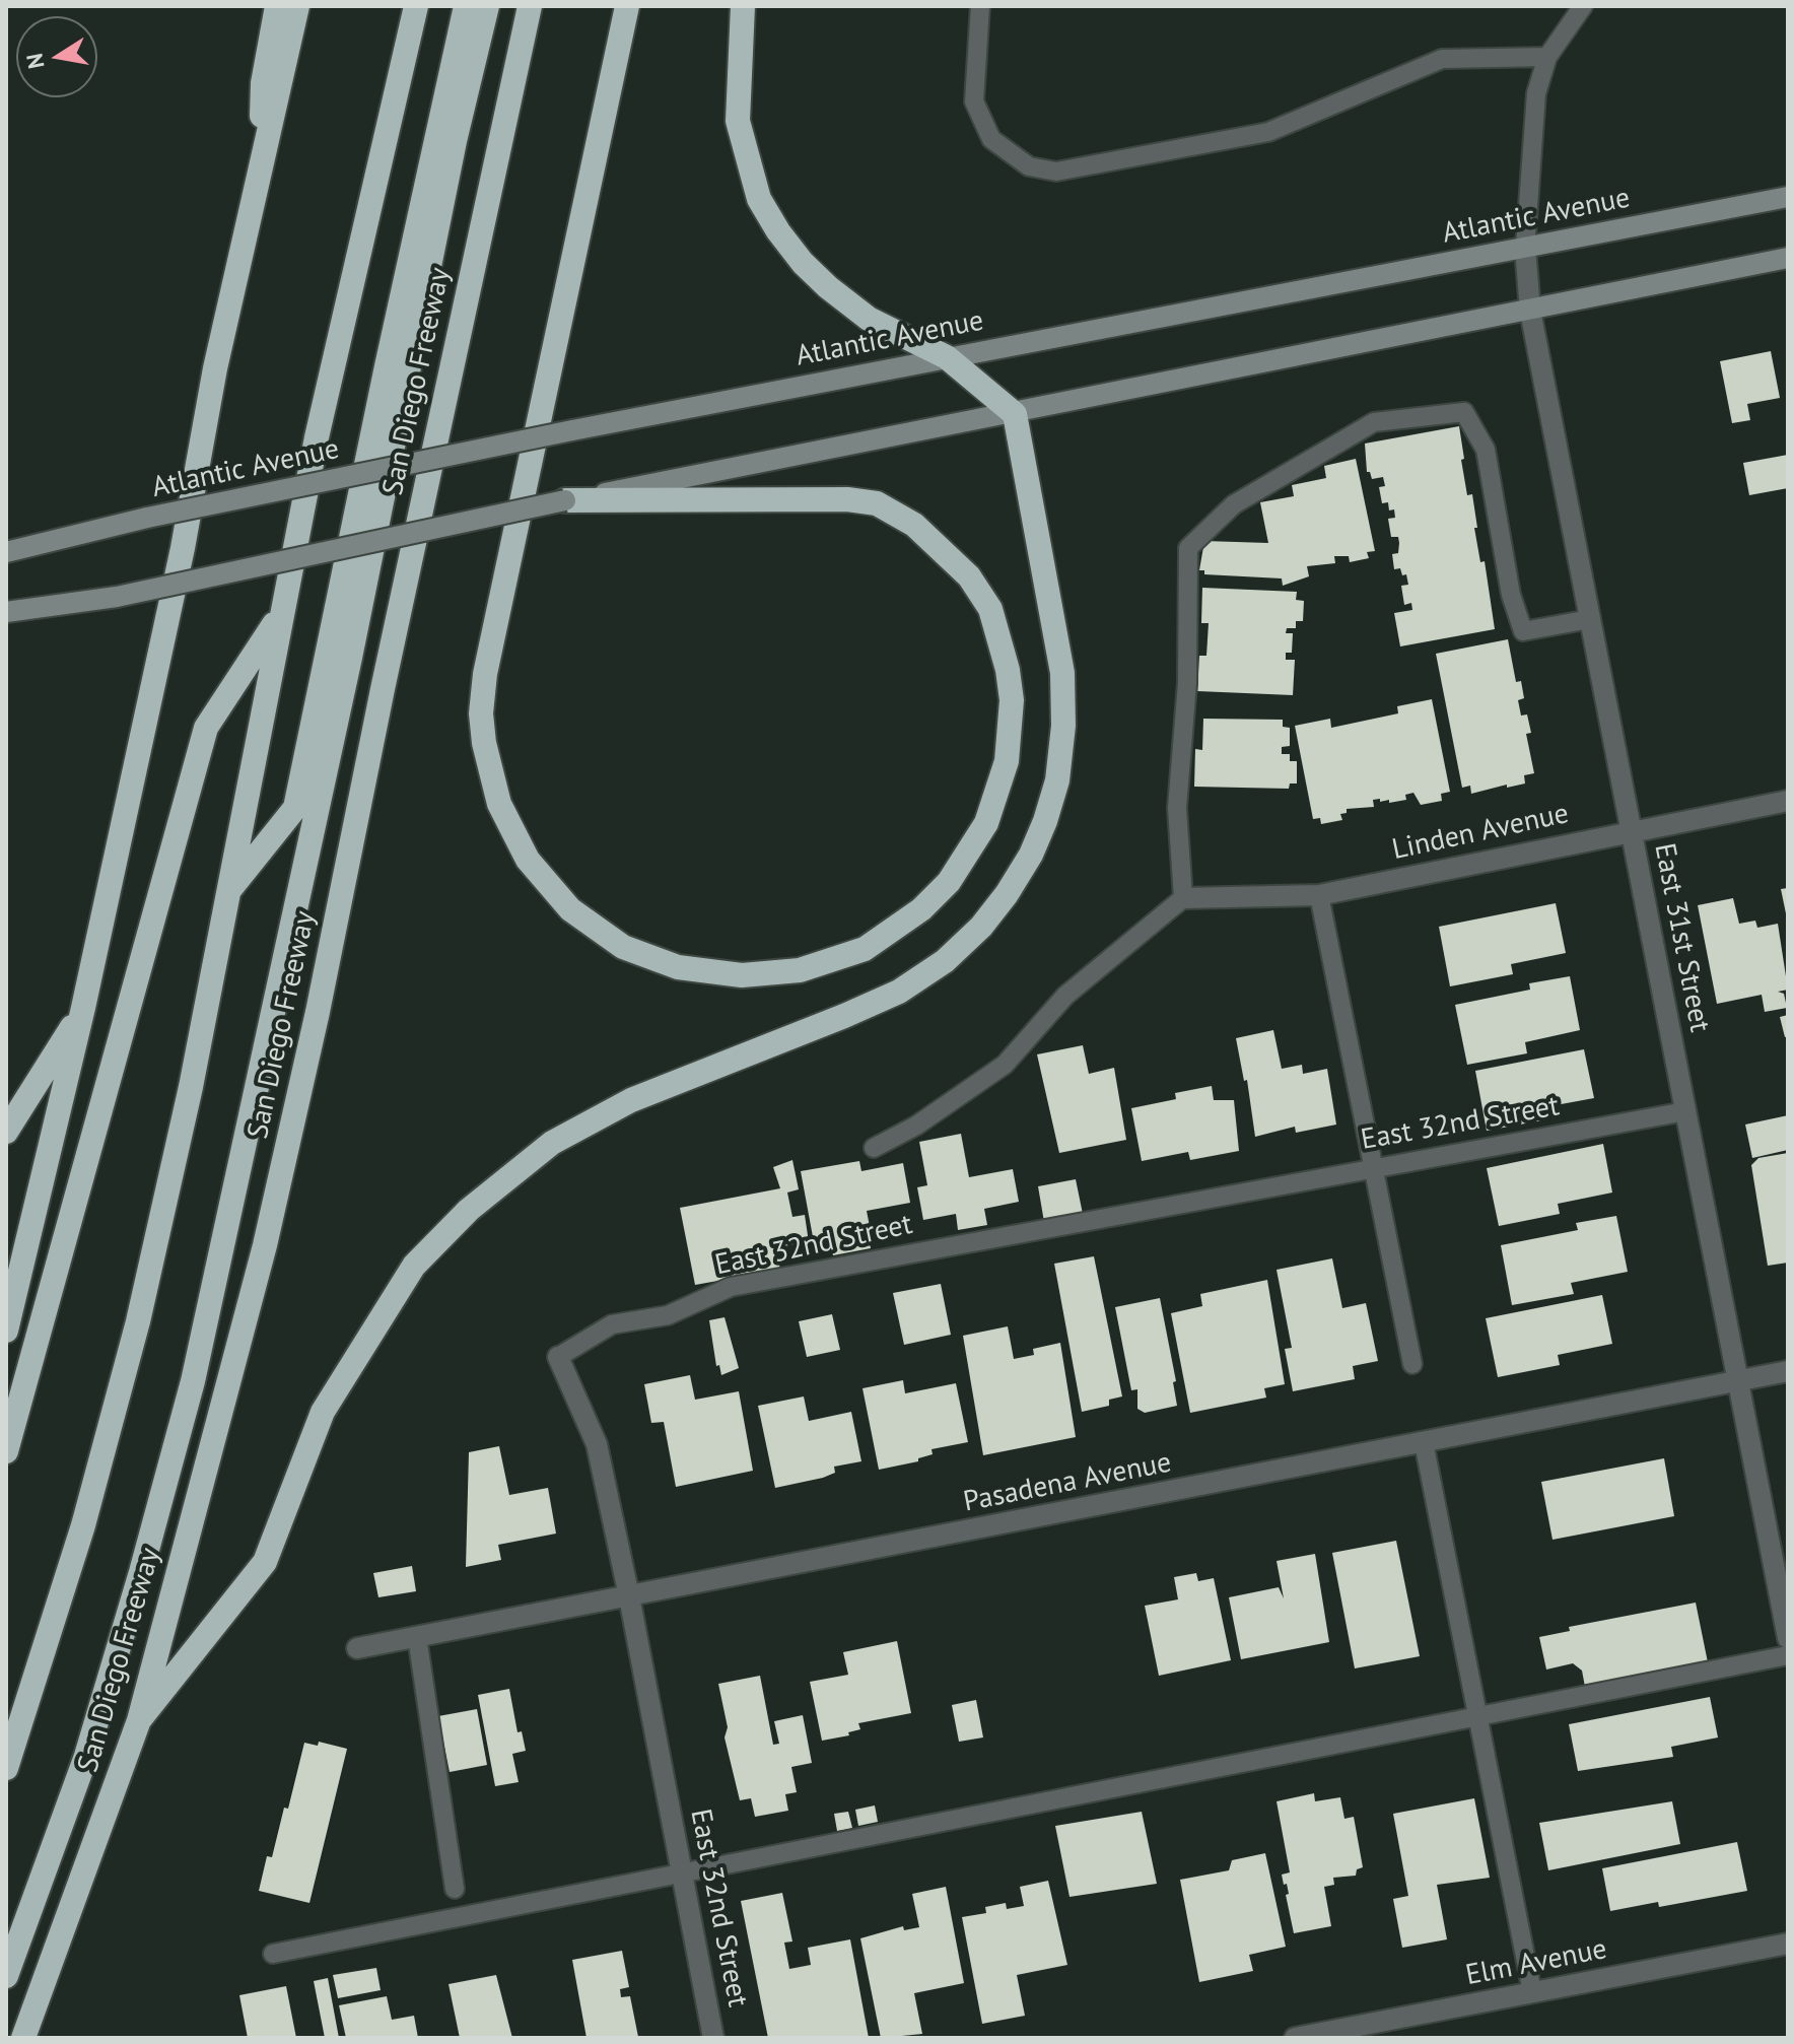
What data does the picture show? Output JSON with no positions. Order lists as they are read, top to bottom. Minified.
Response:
{"streets":{"highway":["San Diego Freeway"],"main road":["Atlantic Avenue"],"street":["Linden Avenue","East 31st Street","East 32nd Street","Pasadena Avenue","Elm Avenue"]},"crossings":[["Atlantic Avenue","East 31st Street"],["Linden Avenue","East 31st Street"],["East 31st Street","East 32nd Street"],["East 31st Street","Pasadena Avenue"],["East 32nd Street","Pasadena Avenue"]],"north":"left"}
